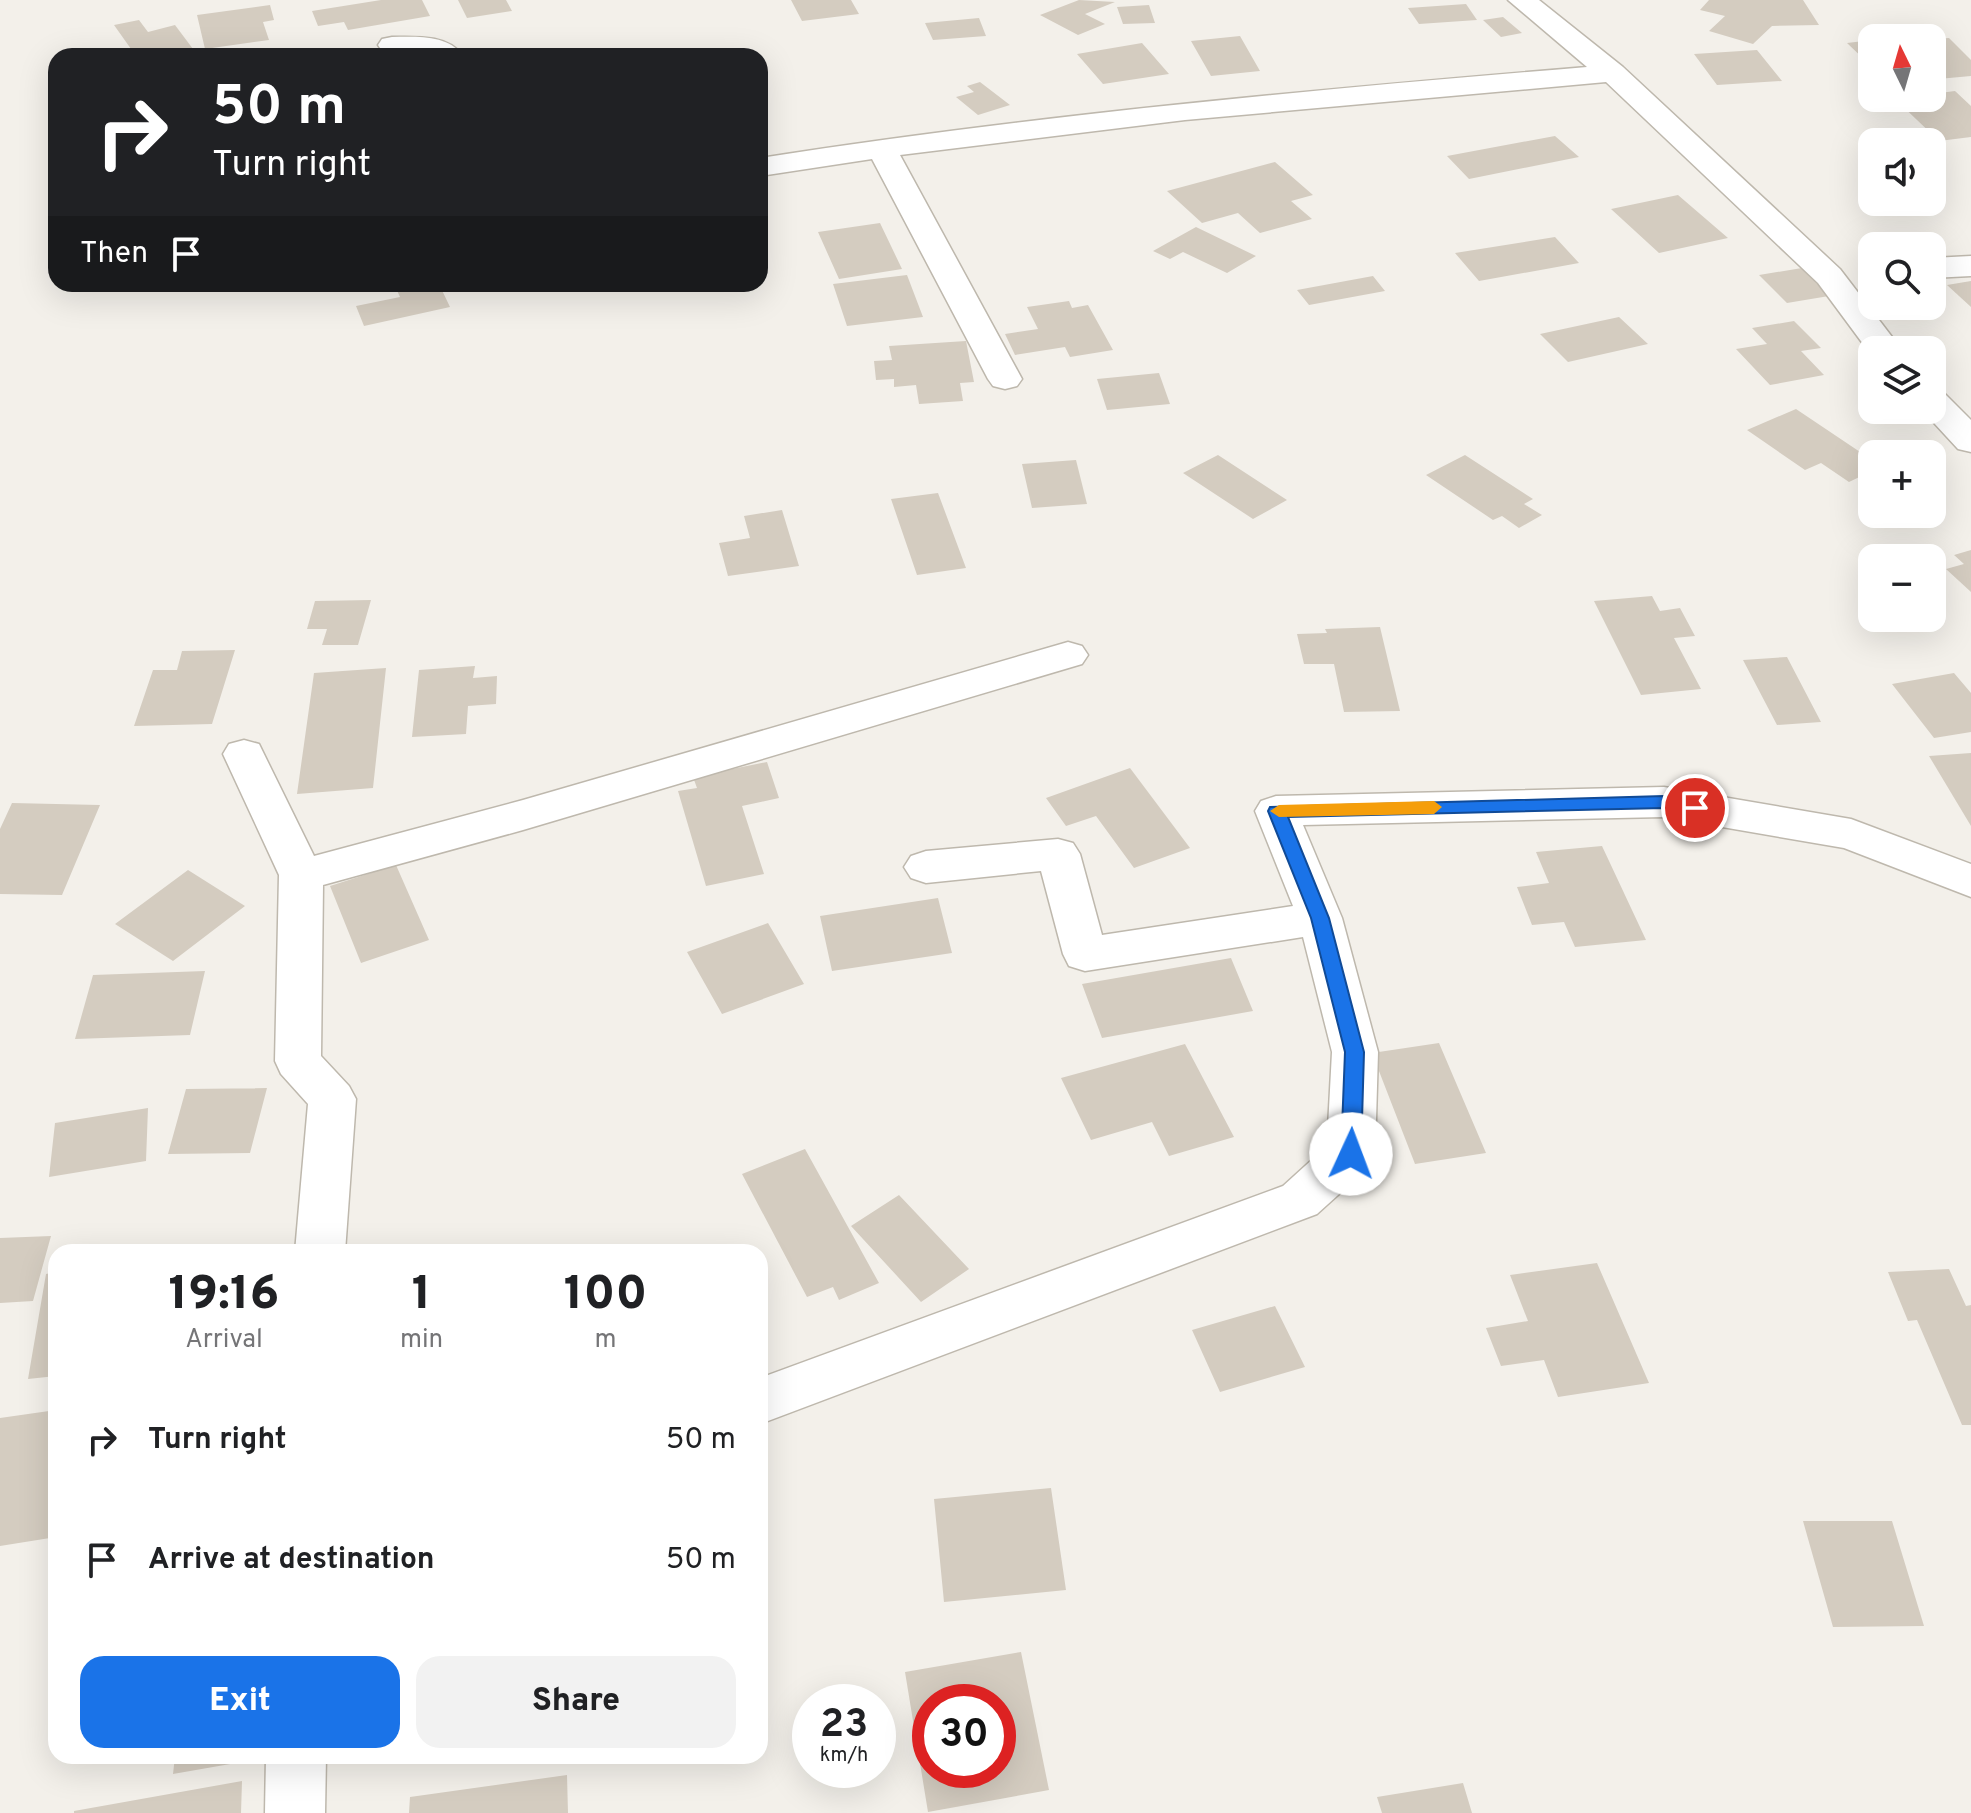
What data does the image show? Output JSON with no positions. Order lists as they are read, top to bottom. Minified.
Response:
{"north":"top","page":{"map_buttons":["+","−"],"turn":["50 m","Turn right"],"then":"Then","eta":["19:16","Arrival","1","min","100","m"],"list":[{"name":"Turn right","value":"50 m"},{"name":"Arrive at destination","value":"50 m"}],"buttons":["Exit","Share"],"speed":"23 km/h","limit":"30"}}
